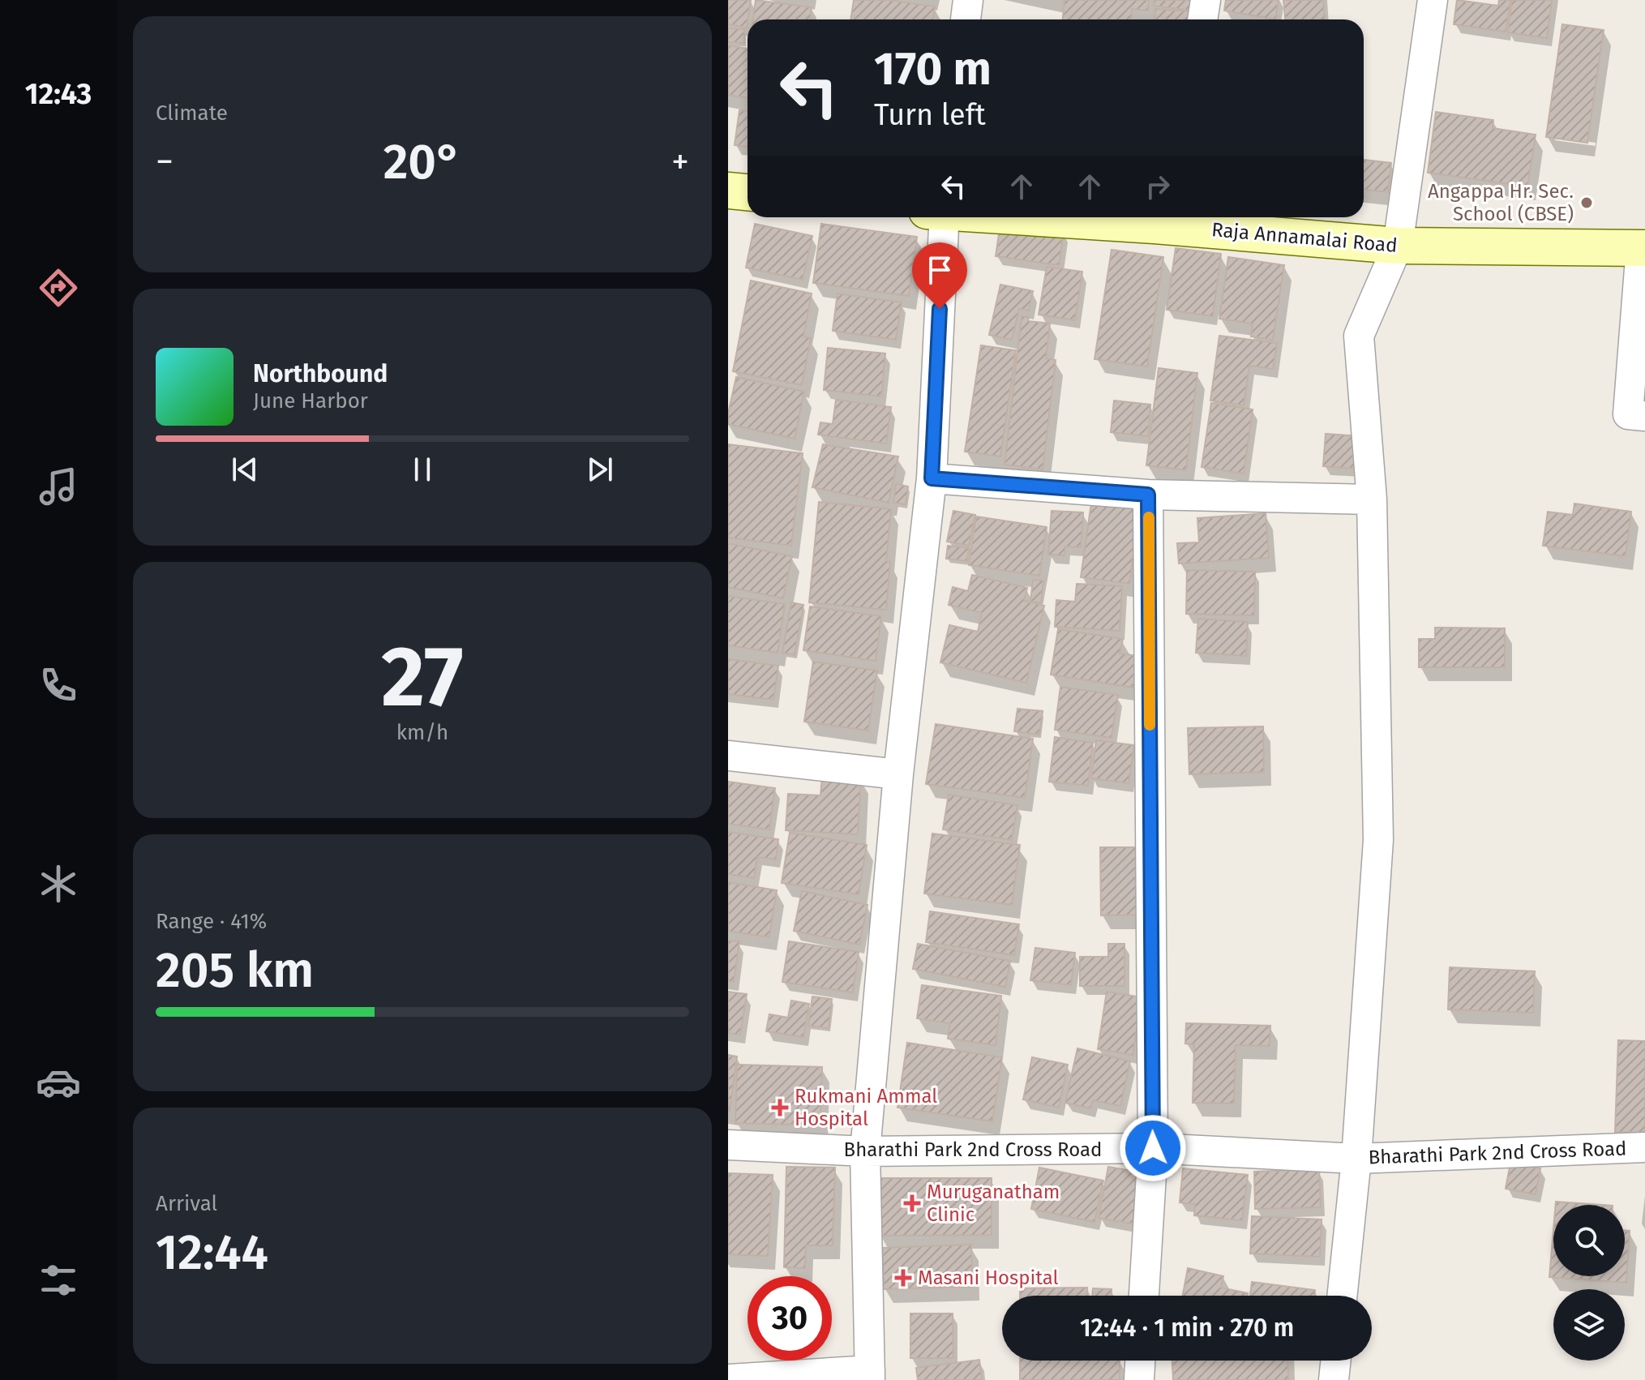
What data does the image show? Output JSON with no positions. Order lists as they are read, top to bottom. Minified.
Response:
{"streets":{"street":["Raja Annamalai Road","Bharathi Park 2nd Cross Road"]},"places":{"other":["Angappa Hr. Sec. School (CBSE)"],"health":["Rukmani Ammal Hospital","Muruganatham Clinic","Masani Hospital"]},"page":{"tabs":"12:43","tile":["Climate",["27","km/h"],["Range · 41%","205 km"],["Arrival","12:44"]],"turn":["170 m","Turn left"],"heat":["−","20°","+"],"song":["Northbound","June Harbor"],"limit":"30","trip":"12:44 · 1 min · 270 m"}}
